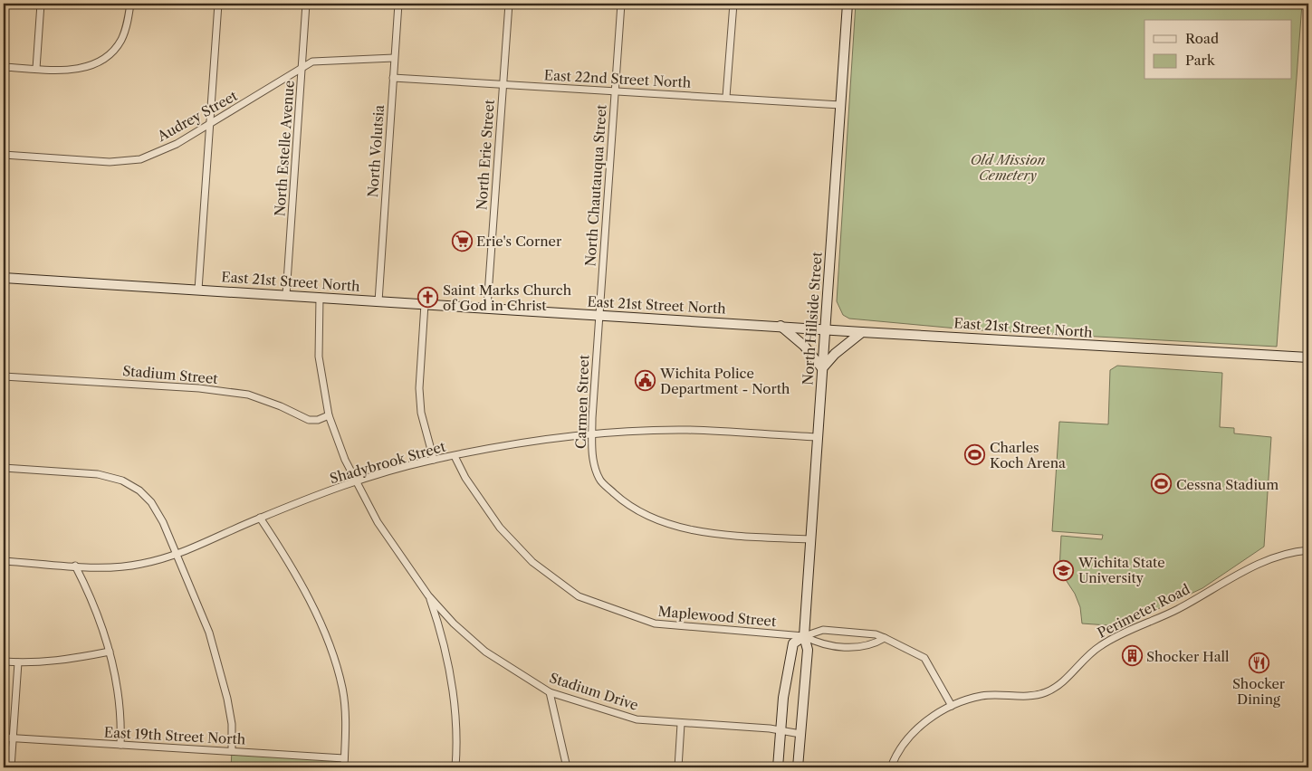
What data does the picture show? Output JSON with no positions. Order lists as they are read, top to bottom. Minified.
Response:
{"streets":{"main road":["East 21st Street North","North Hillside Street"],"street":["East 22nd Street North","Audrey Street","North Estelle Avenue","North Volutsia","North Erie Street","North Chautauqua Street","Stadium Street","Carmen Street","Shadybrook Street","Perimeter Road","Maplewood Street","Stadium Drive","East 19th Street North"]},"crossings":[["East 22nd Street North","North Volutsia"],["East 22nd Street North","North Erie Street"],["East 22nd Street North","North Chautauqua Street"],["East 22nd Street North","North Hillside Street"],["Audrey Street","North Estelle Avenue"],["Audrey Street","North Volutsia"],["North Estelle Avenue","East 21st Street North"],["North Volutsia","East 21st Street North"],["North Erie Street","East 21st Street North"],["North Chautauqua Street","East 21st Street North"],["North Chautauqua Street","Carmen Street"],["East 21st Street North","North Hillside Street"],["East 21st Street North","Carmen Street"],["North Hillside Street","Carmen Street"],["North Hillside Street","Shadybrook Street"],["North Hillside Street","Maplewood Street"],["North Hillside Street","Stadium Drive"],["Stadium Street","Stadium Drive"],["Carmen Street","Shadybrook Street"],["Shadybrook Street","Maplewood Street"],["Shadybrook Street","Stadium Drive"]],"parks":["Old Mission Cemetery"],"places":{"supermarket":["Erie's Corner"],"church":["Saint Marks Church of God in Christ"],"public building":["Wichita Police Department - North"],"sports":["Charles Koch Arena","Cessna Stadium"],"school or university":["Wichita State University"],"building":["Shocker Hall"],"restaurant":["Shocker Dining"]},"legend":["Road","Park"]}
